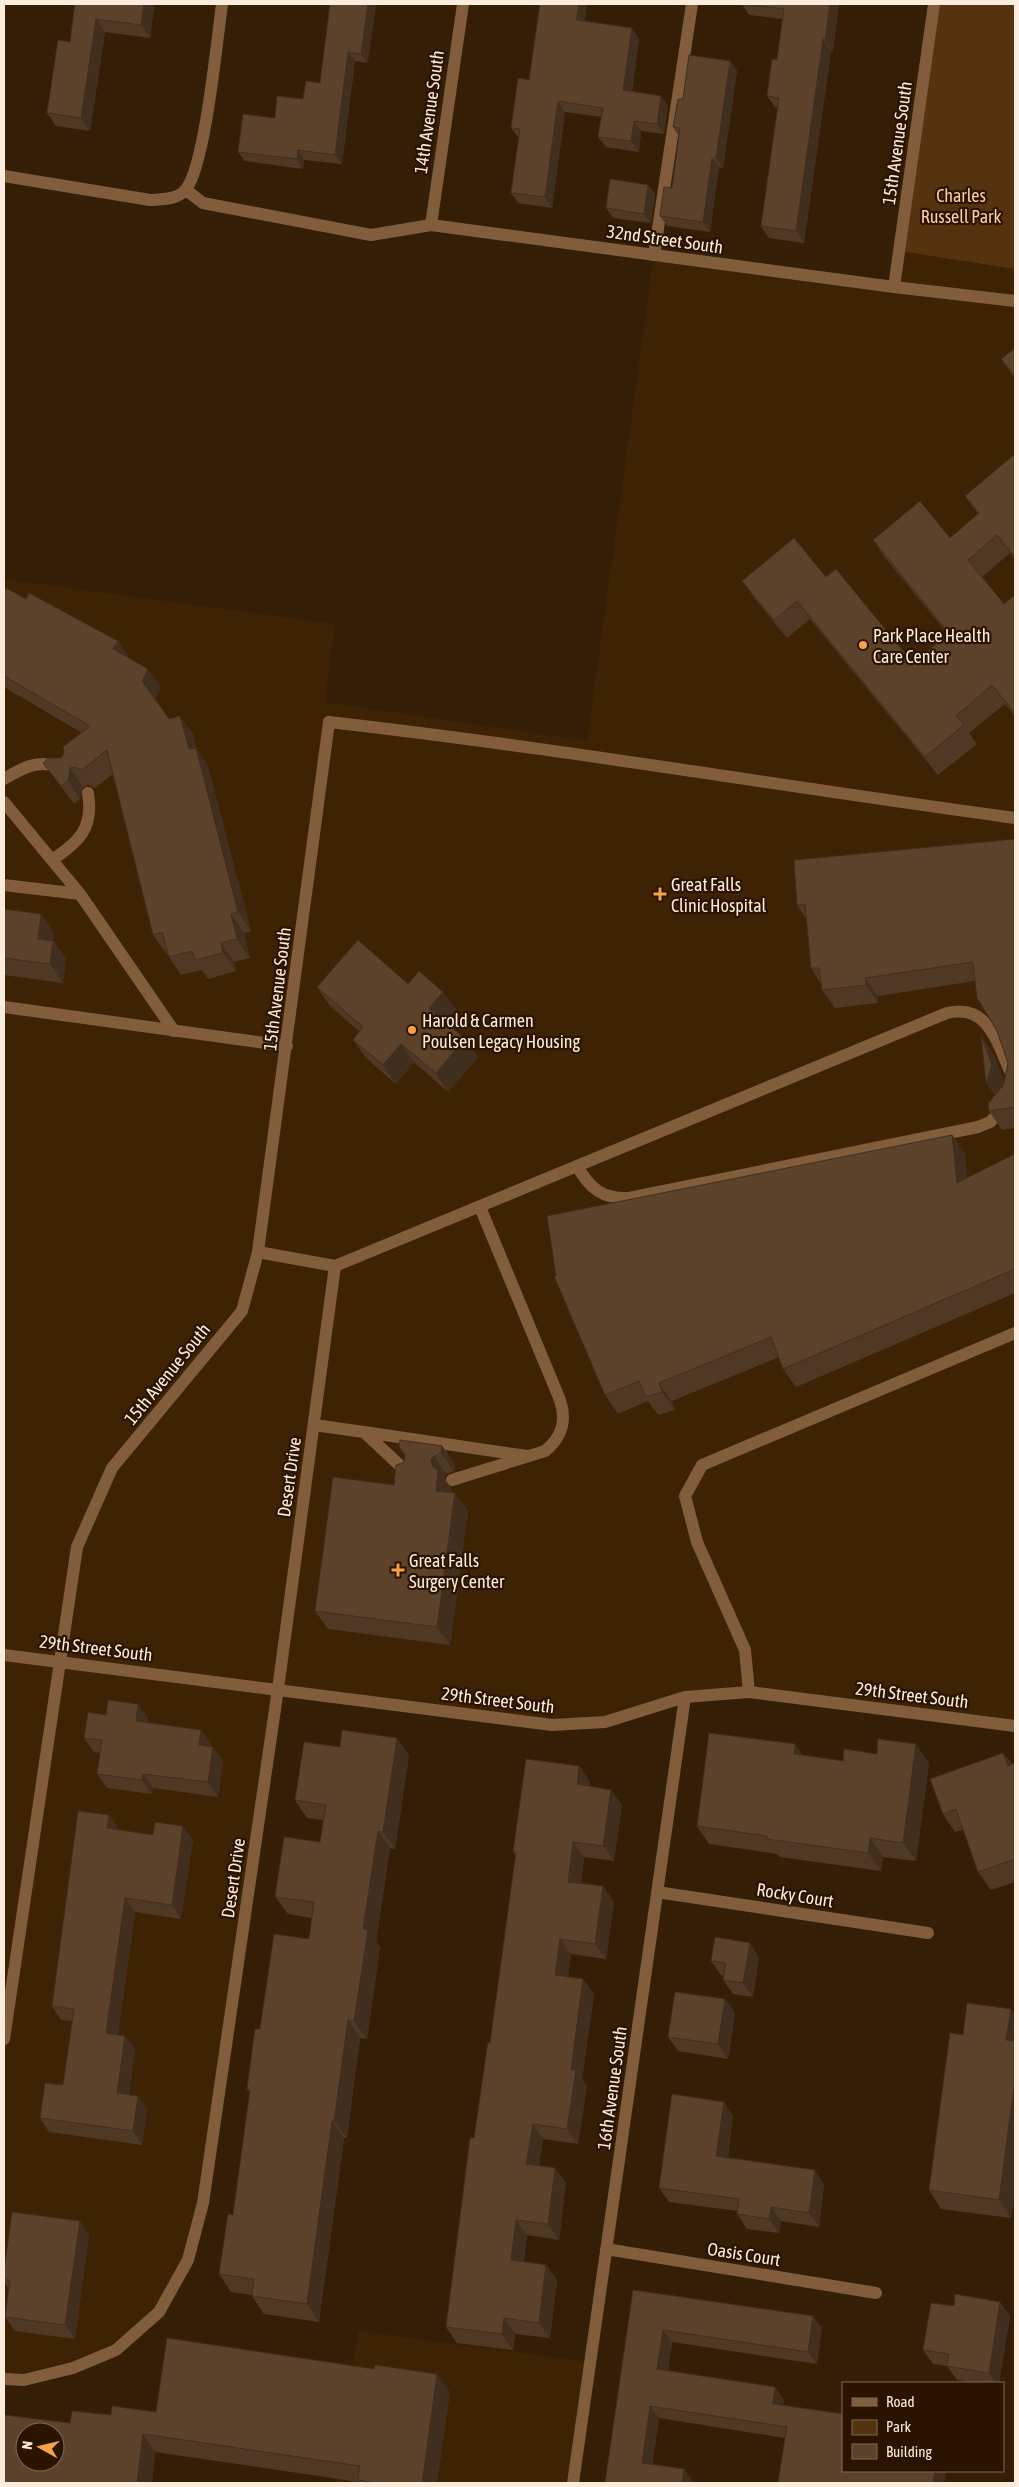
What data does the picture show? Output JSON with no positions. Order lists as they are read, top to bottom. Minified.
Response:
{"streets":{"street":["14th Avenue South","15th Avenue South","32nd Street South","Desert Drive","29th Street South","Rocky Court","16th Avenue South","Oasis Court"]},"crossings":[["14th Avenue South","32nd Street South"],["15th Avenue South","32nd Street South"],["15th Avenue South","29th Street South"],["Desert Drive","29th Street South"],["29th Street South","16th Avenue South"],["Rocky Court","16th Avenue South"],["16th Avenue South","Oasis Court"]],"parks":["Charles Russell Park"],"places":{"other":["Park Place Health Care Center","Harold & Carmen Poulsen Legacy Housing"],"health":["Great Falls Clinic Hospital","Great Falls Surgery Center"]},"legend":["Road","Park","Building"],"north":"left"}
